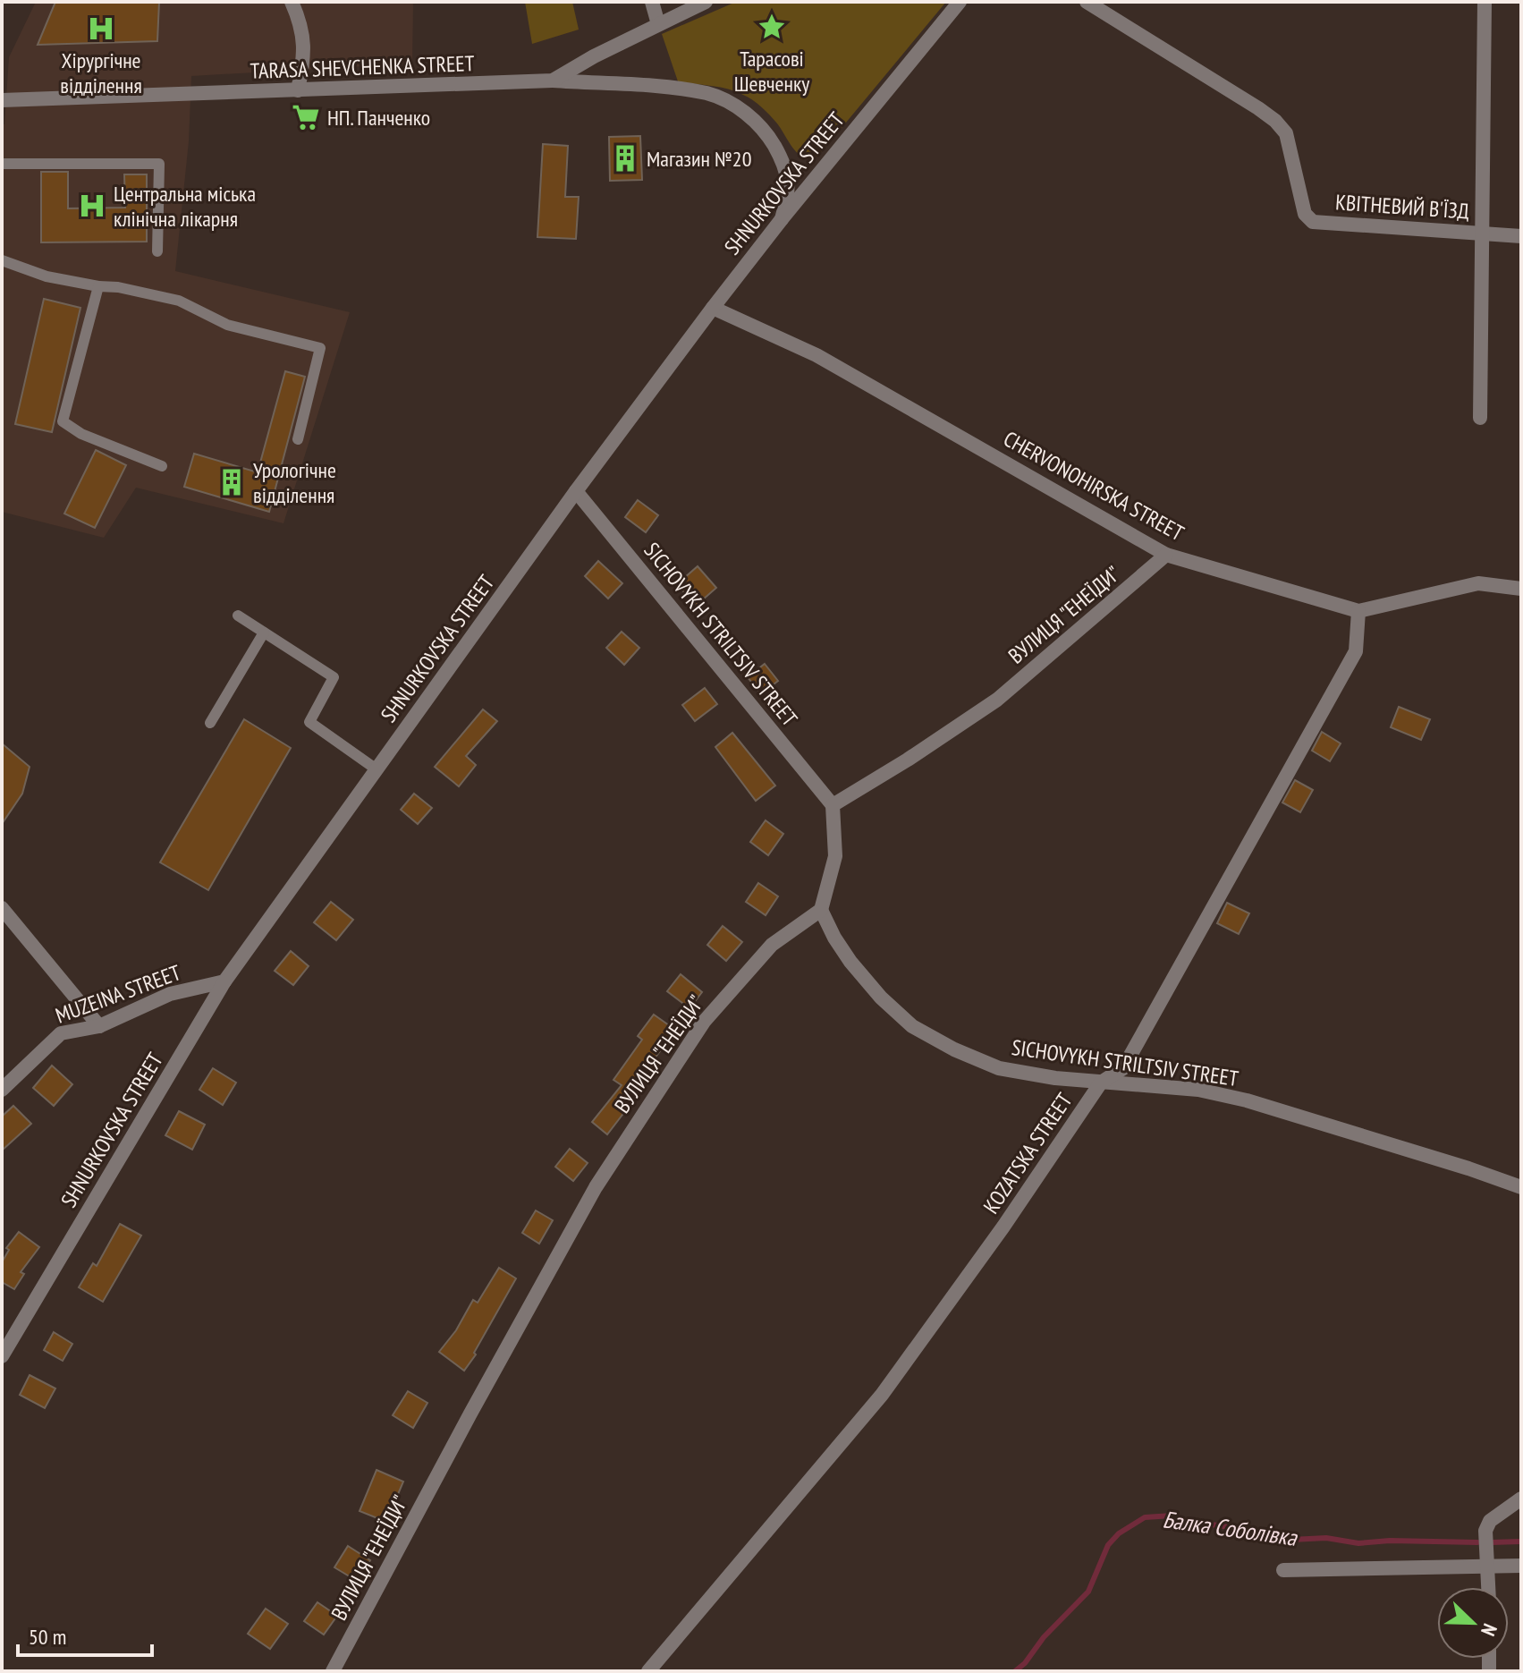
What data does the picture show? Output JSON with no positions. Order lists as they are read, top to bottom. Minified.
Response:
{"streets":{"street":["TARASA SHEVCHENKA STREET","SHNURKOVSKA STREET","КВІТНЕВИЙ В'ЇЗД","CHERVONOHIRSKA STREET","ВУЛИЦЯ \"ЕНЕЇДИ\"","SICHOVYKH STRILTSIV STREET","MUZEINA STREET","KOZATSKA STREET"]},"crossings":[["SHNURKOVSKA STREET","CHERVONOHIRSKA STREET"],["SHNURKOVSKA STREET","SICHOVYKH STRILTSIV STREET"],["SHNURKOVSKA STREET","MUZEINA STREET"],["CHERVONOHIRSKA STREET","ВУЛИЦЯ \"ЕНЕЇДИ\""],["CHERVONOHIRSKA STREET","KOZATSKA STREET"],["ВУЛИЦЯ \"ЕНЕЇДИ\"","SICHOVYKH STRILTSIV STREET"],["SICHOVYKH STRILTSIV STREET","KOZATSKA STREET"]],"water":["Балка Соболівка"],"places":{"place":["Тарасові Шевченку"],"hospital":["Хірургічне відділення","Центральна міська клінічна лікарня"],"supermarket":["НП. Панченко"],"building":["Магазин №20","Урологічне відділення"]},"scale_bar":"50 m","north":"bottom right"}
